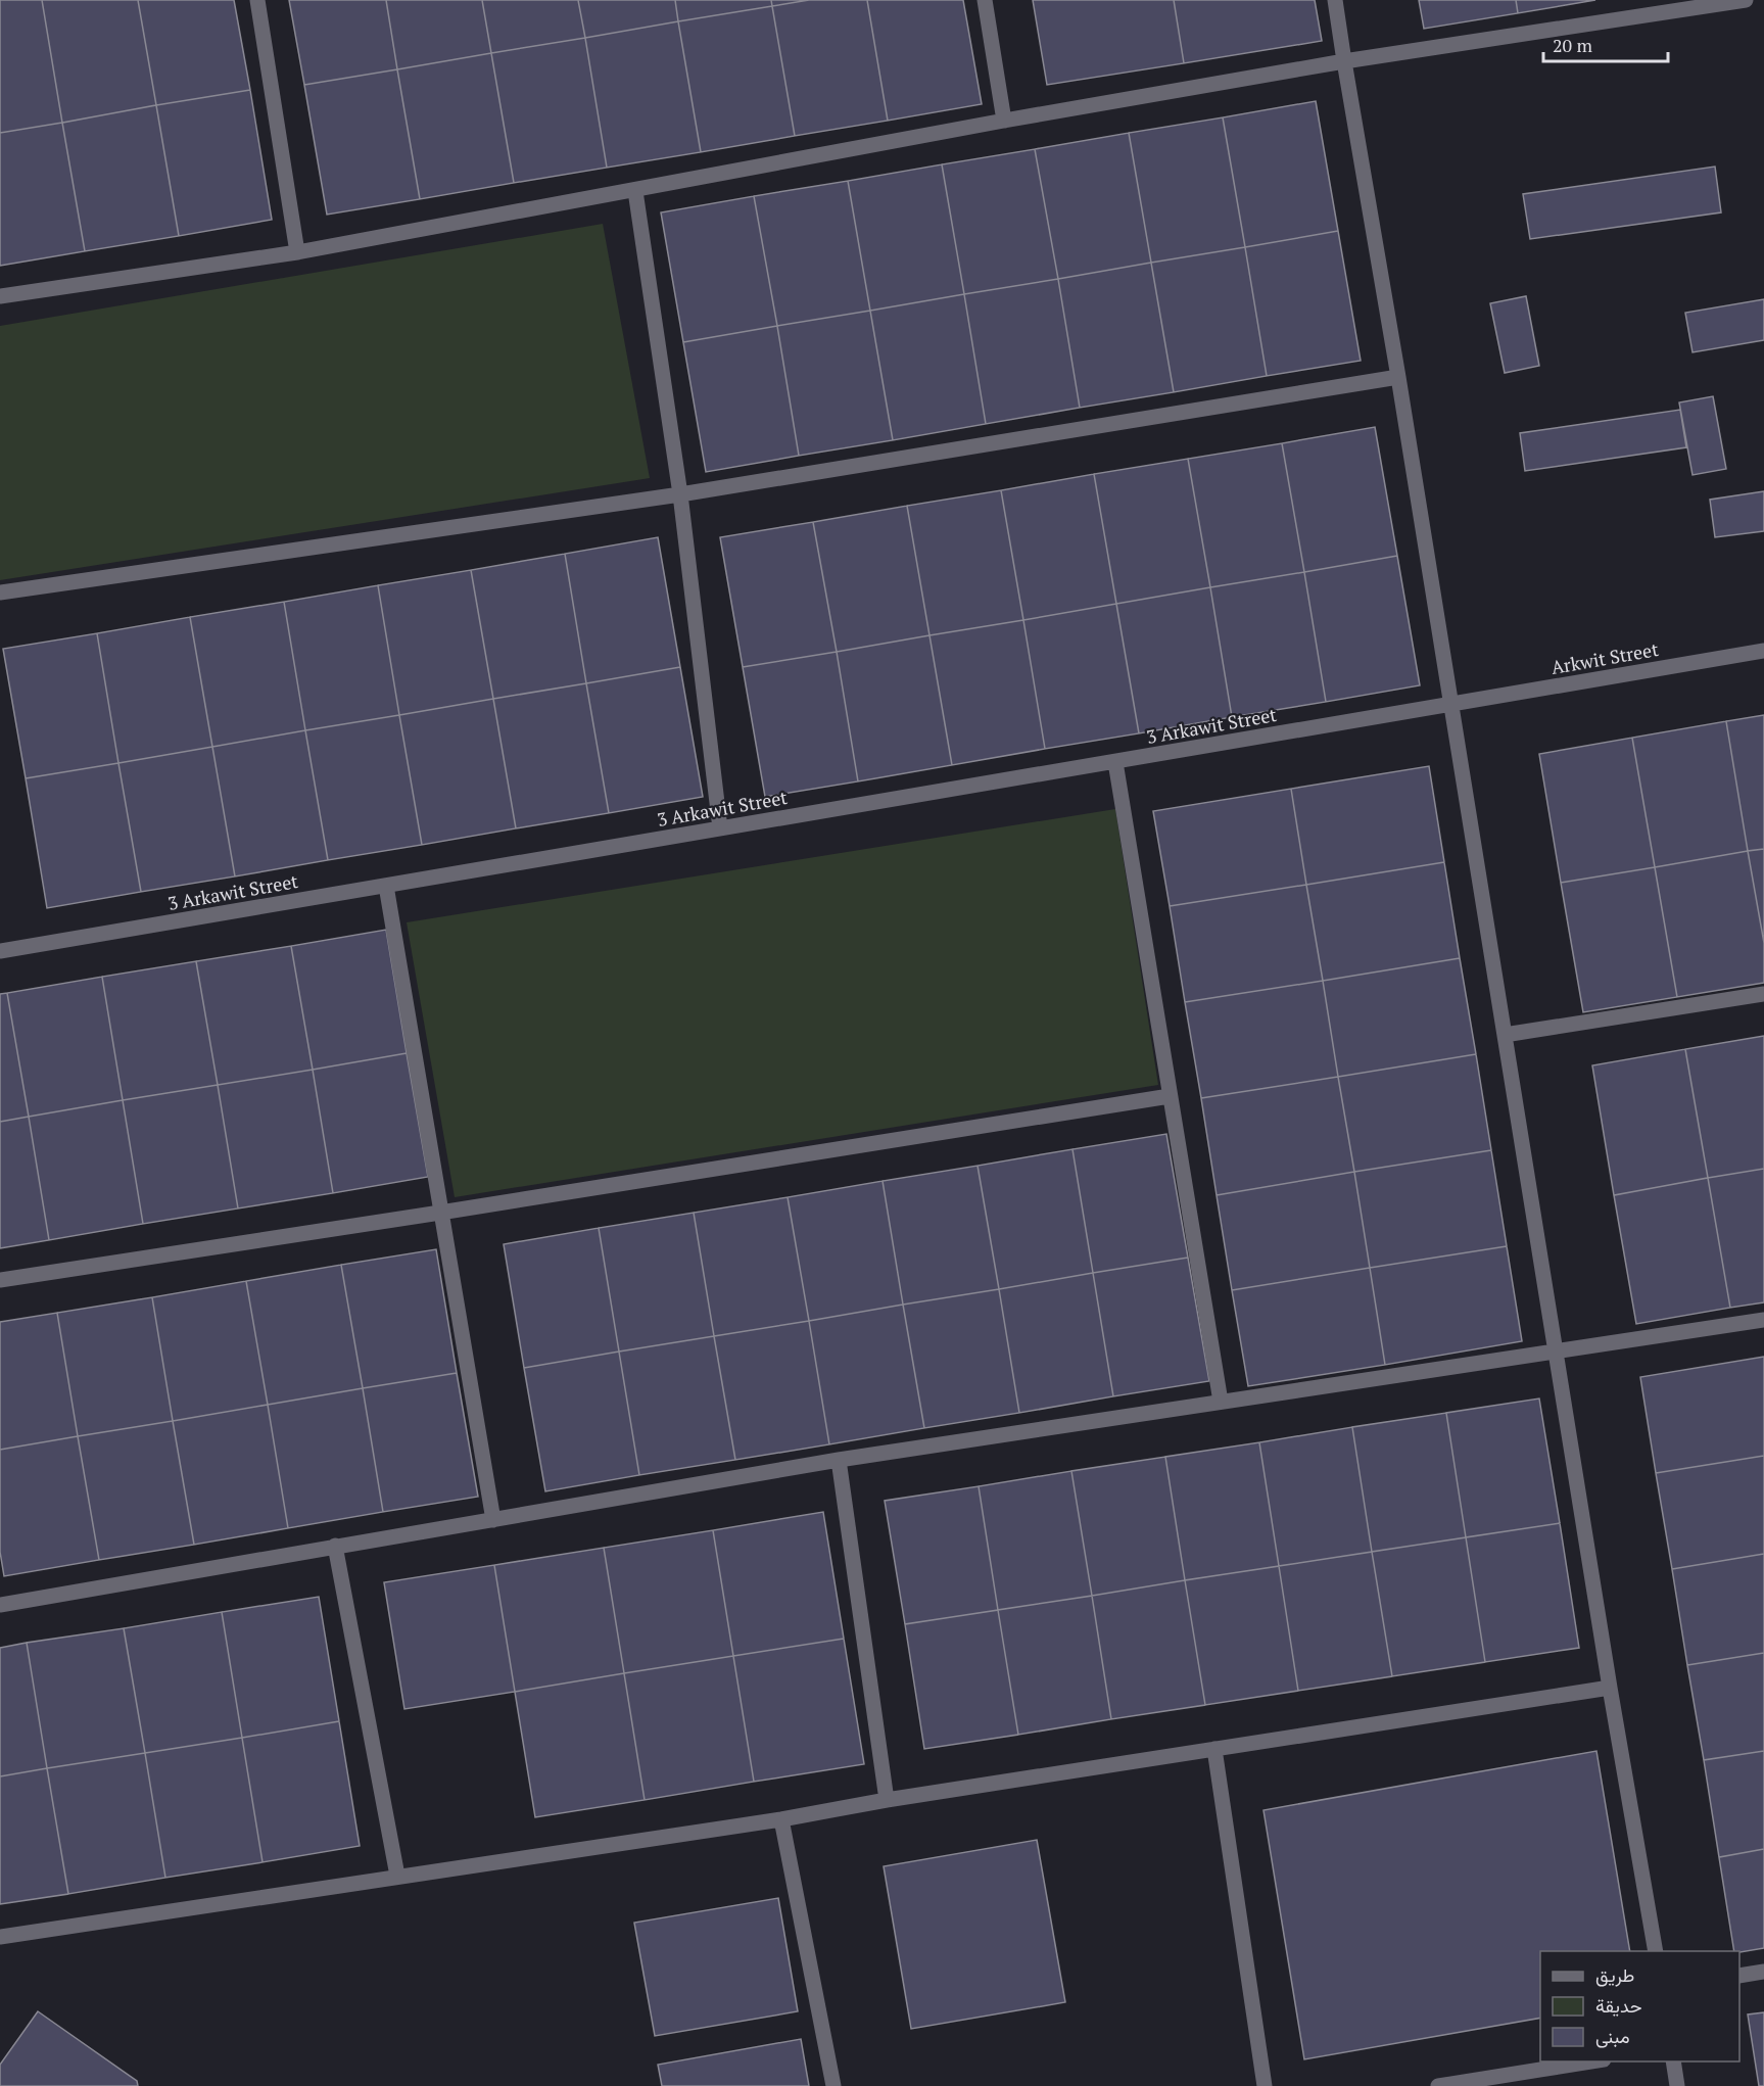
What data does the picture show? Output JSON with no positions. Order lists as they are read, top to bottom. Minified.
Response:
{"streets":{"street":["Arkwit Street","3 Arkawit Street"]},"crossings":[["Arkwit Street","3 Arkawit Street"]],"legend":["طريق","حديقة","مبنى"],"scale_bar":"20 m"}
